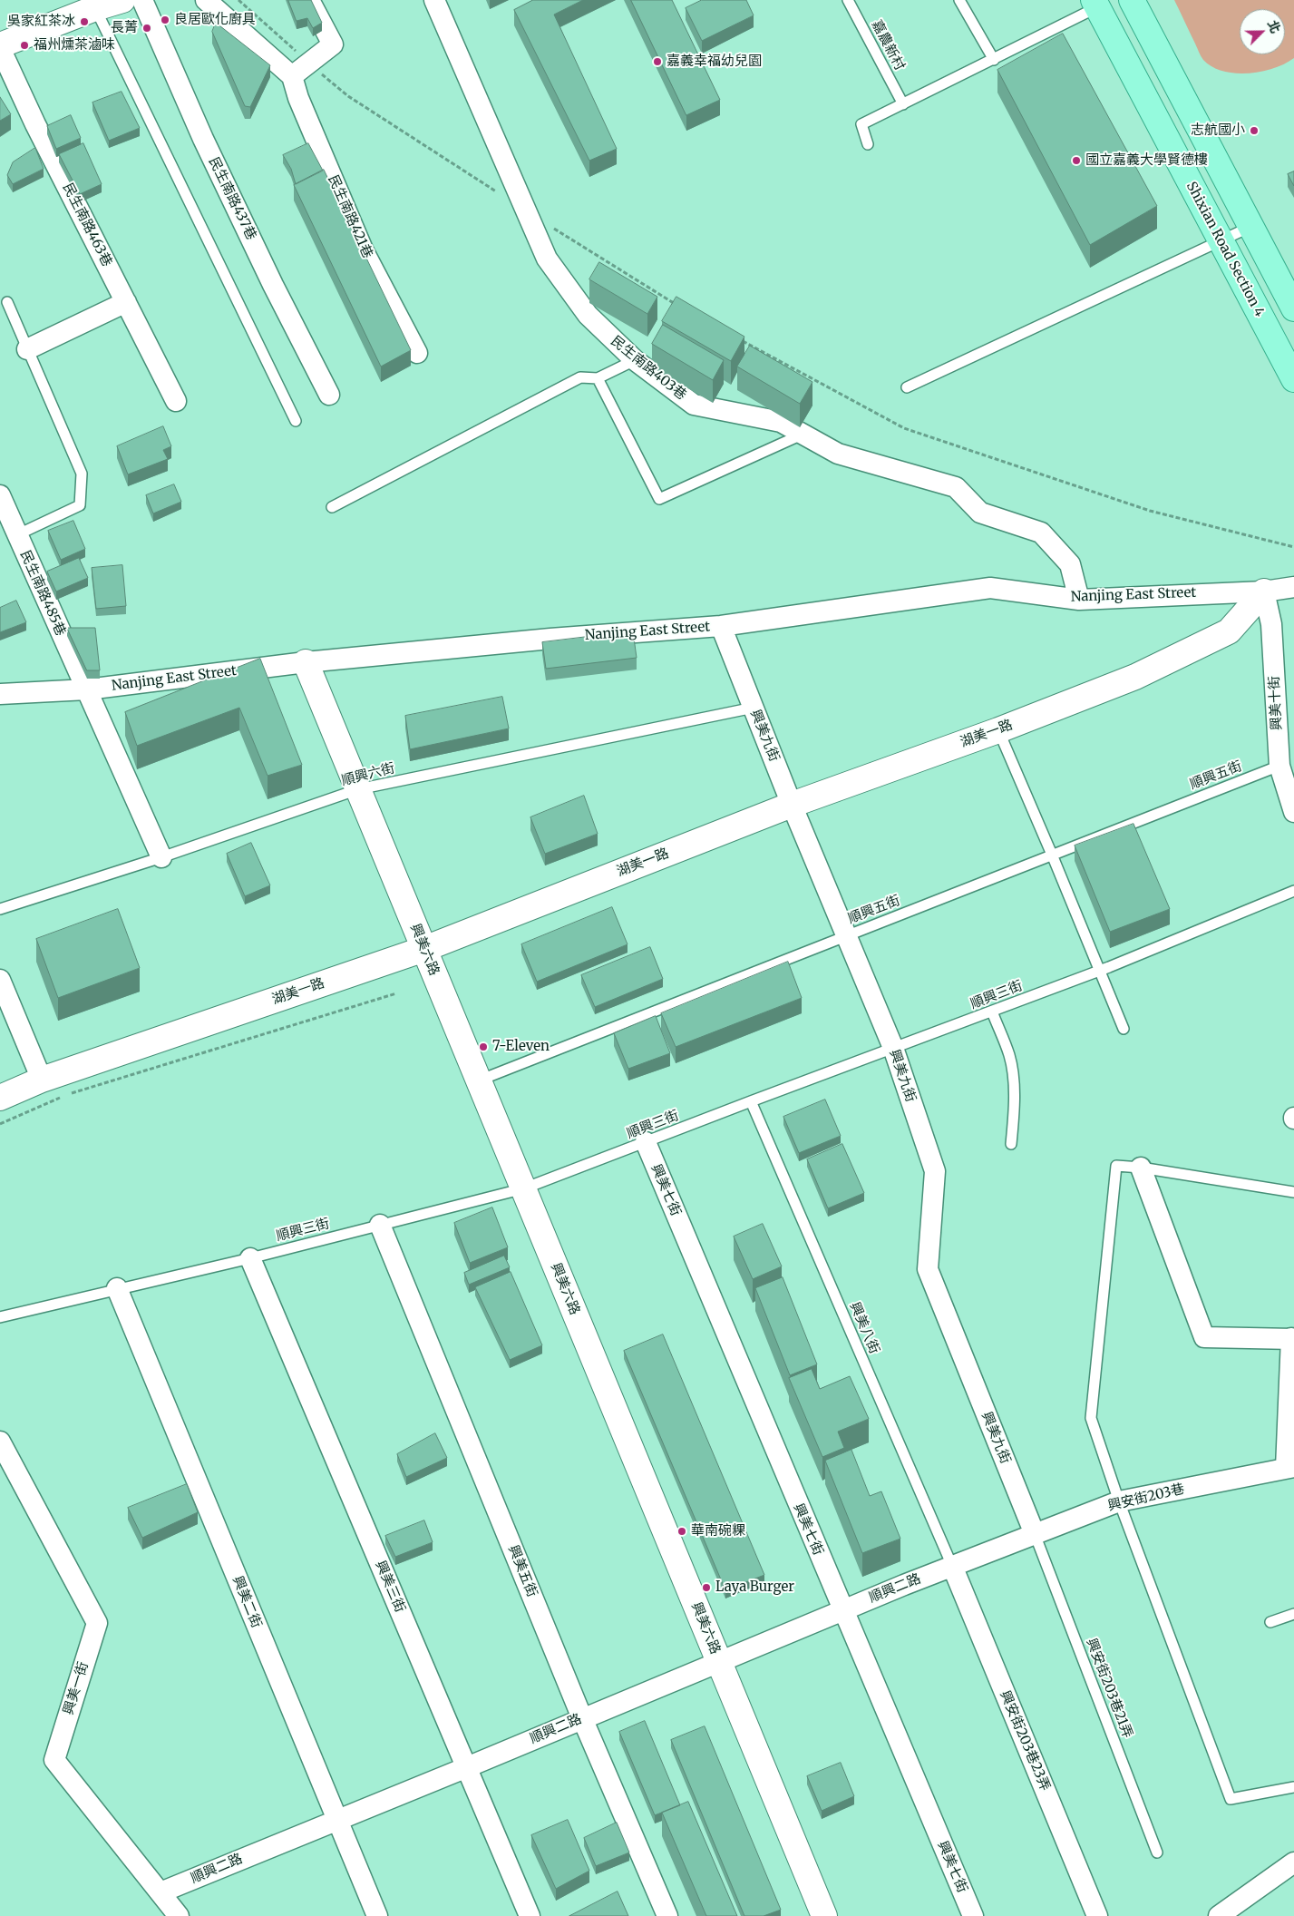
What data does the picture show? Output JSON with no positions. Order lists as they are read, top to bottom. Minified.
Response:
{"streets":{"main road":["Shixian Road Section 4"],"street":["民生南路437巷","民生南路421巷","民生南路463巷","民生南路403巷","民生南路485巷","Nanjing East Street","興美十街","湖美一路","興美九街","興美六路","興美七街","興安街203巷","興美五街","興美三街","順興二路","興美二街","興美一街","興安街203巷23弄"],"lane":["嘉農新村","順興六街","順興五街","順興三街","興美八街","興安街203巷21弄"]},"crossings":[["民生南路403巷","Nanjing East Street"],["民生南路485巷","Nanjing East Street"],["民生南路485巷","順興六街"],["Nanjing East Street","興美十街"],["Nanjing East Street","湖美一路"],["Nanjing East Street","興美九街"],["Nanjing East Street","興美六路"],["興美十街","湖美一路"],["興美十街","順興五街"],["湖美一路","興美九街"],["湖美一路","興美六路"],["興美九街","順興六街"],["興美九街","順興五街"],["興美九街","順興三街"],["興美九街","興安街203巷"],["興美九街","興安街203巷21弄"],["順興六街","興美六路"],["順興五街","興美六路"],["興美六路","順興三街"],["興美六路","順興二路"],["順興三街","興美七街"],["順興三街","興美八街"],["順興三街","興美五街"],["順興三街","興美三街"],["順興三街","興美二街"],["興美七街","順興二路"],["興美八街","興安街203巷"],["興美八街","順興二路"],["興美八街","興安街203巷23弄"],["興安街203巷","順興二路"],["興安街203巷","興安街203巷21弄"],["興安街203巷","興安街203巷23弄"],["興美五街","順興二路"],["興美三街","順興二路"],["順興二路","興美二街"],["順興二路","興美一街"],["順興二路","興安街203巷23弄"]],"places":["良居歐化廚具","吳家紅茶冰","長菁","福州燻茶滷味","嘉義幸福幼兒園","志航國小","國立嘉義大學賢德樓","7-Eleven","華南碗粿","Laya Burger"],"north":"top right"}
